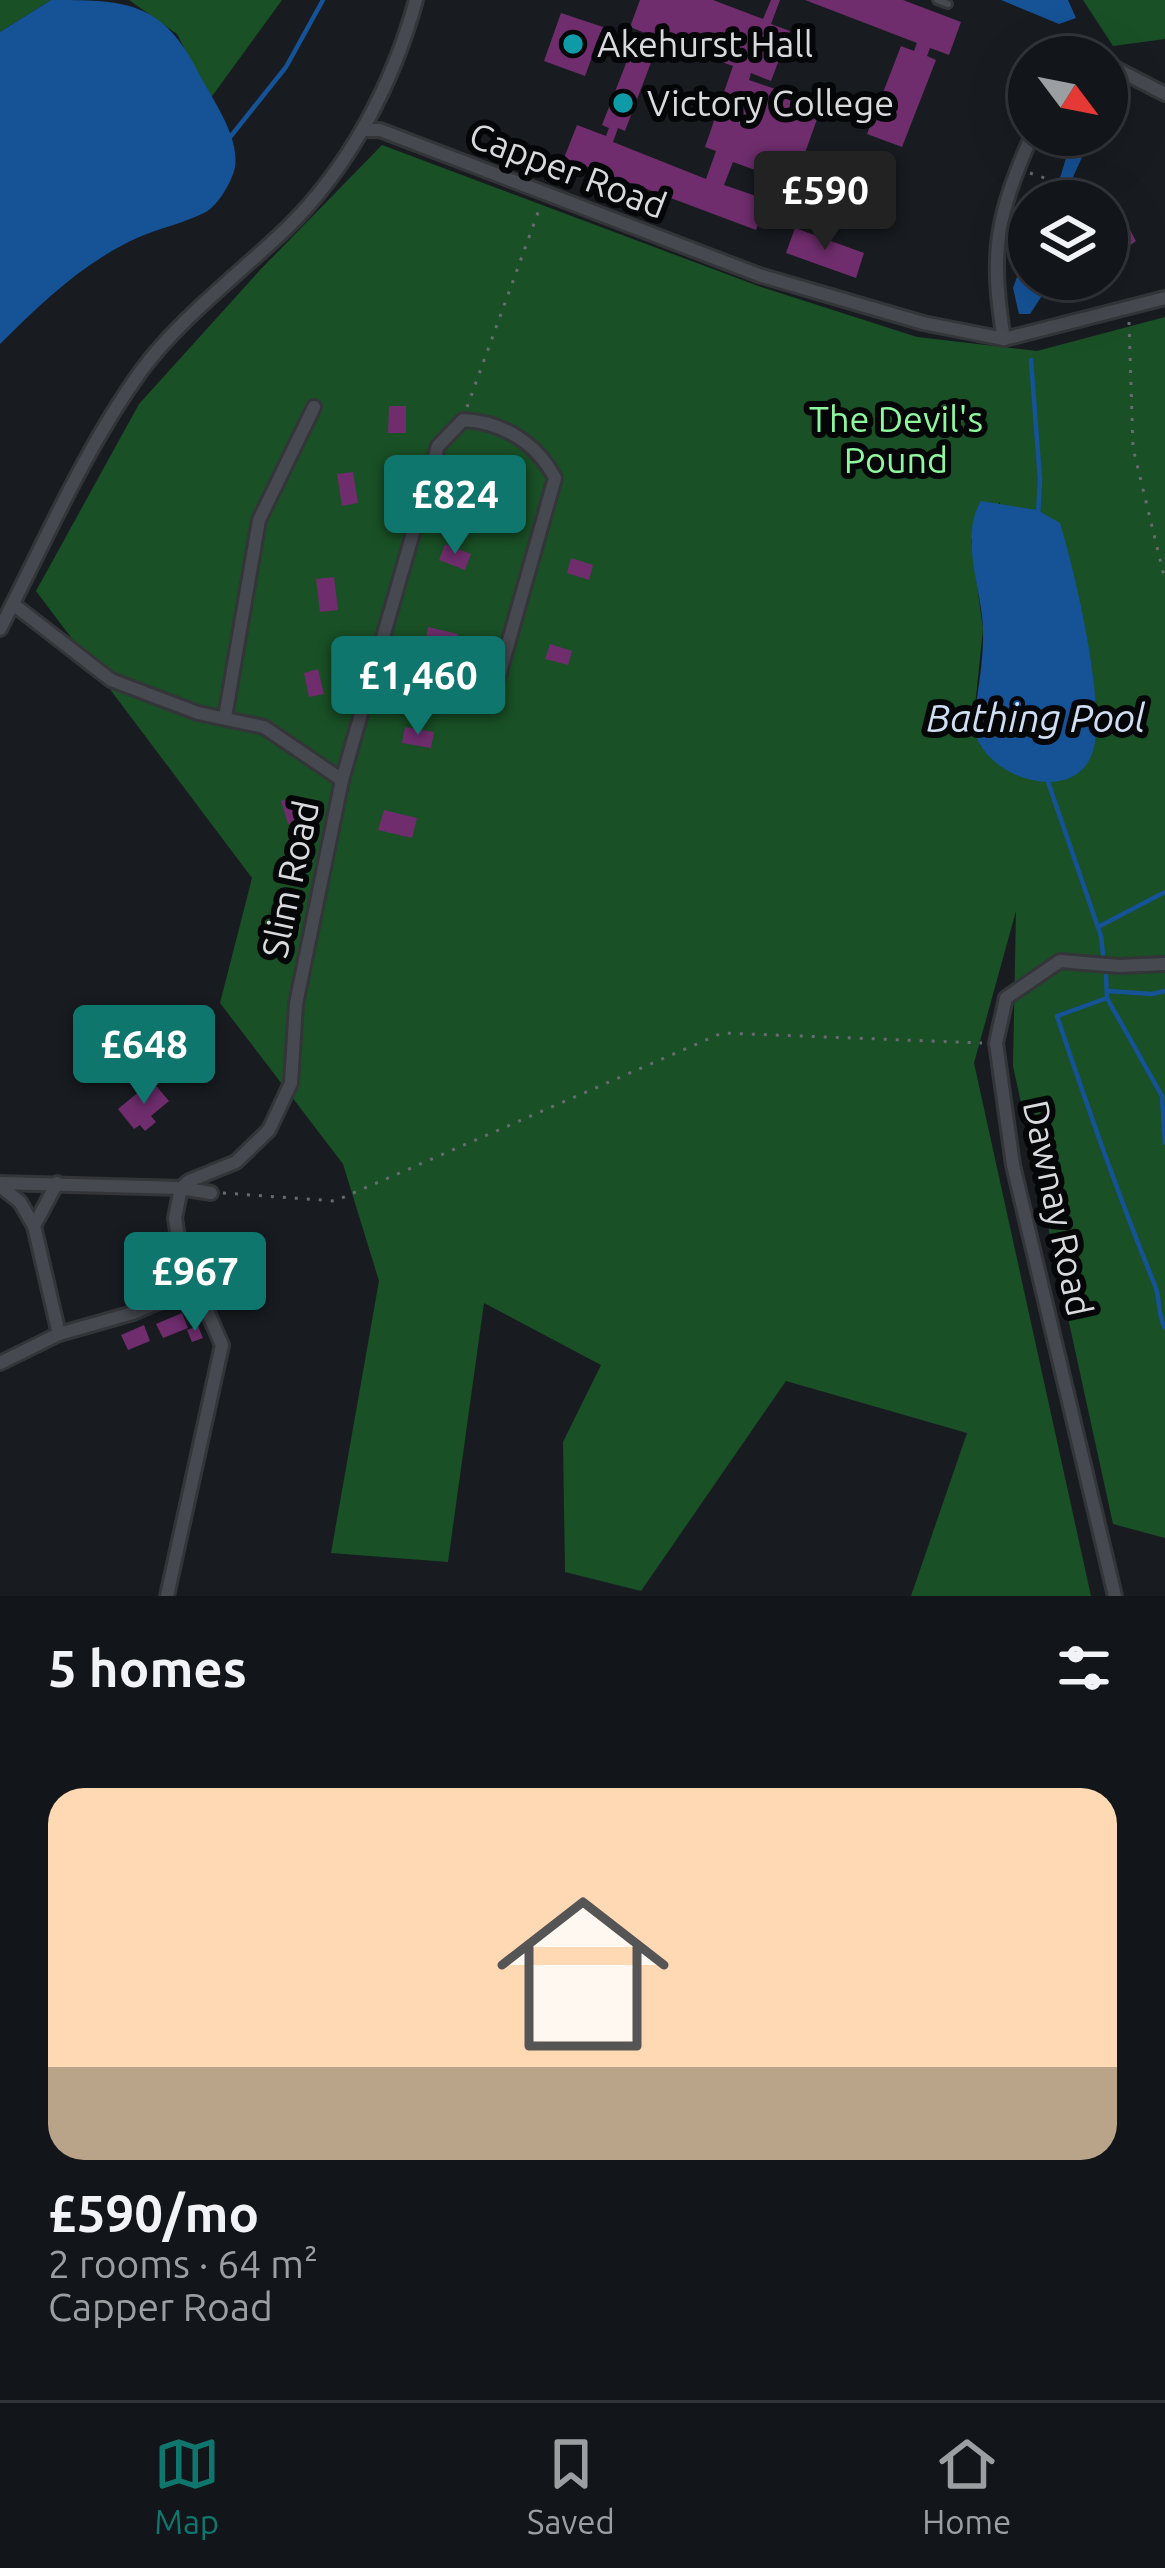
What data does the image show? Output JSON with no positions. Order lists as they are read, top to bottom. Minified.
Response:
{"streets":{"street":["Capper Road","Slim Road","Dawnay Road"]},"water":["Bathing Pool"],"parks":["The Devil's Pound"],"places":["Akehurst Hall","Victory College"],"north":"bottom right","page":{"price":["£590","£824","£1,460","£648","£967"],"heading":"5 homes","list":[{"name":"£590/mo","note":"2 rooms · 64 m² · Capper Road"}],"tabs":["Map","Saved","Home"]}}
